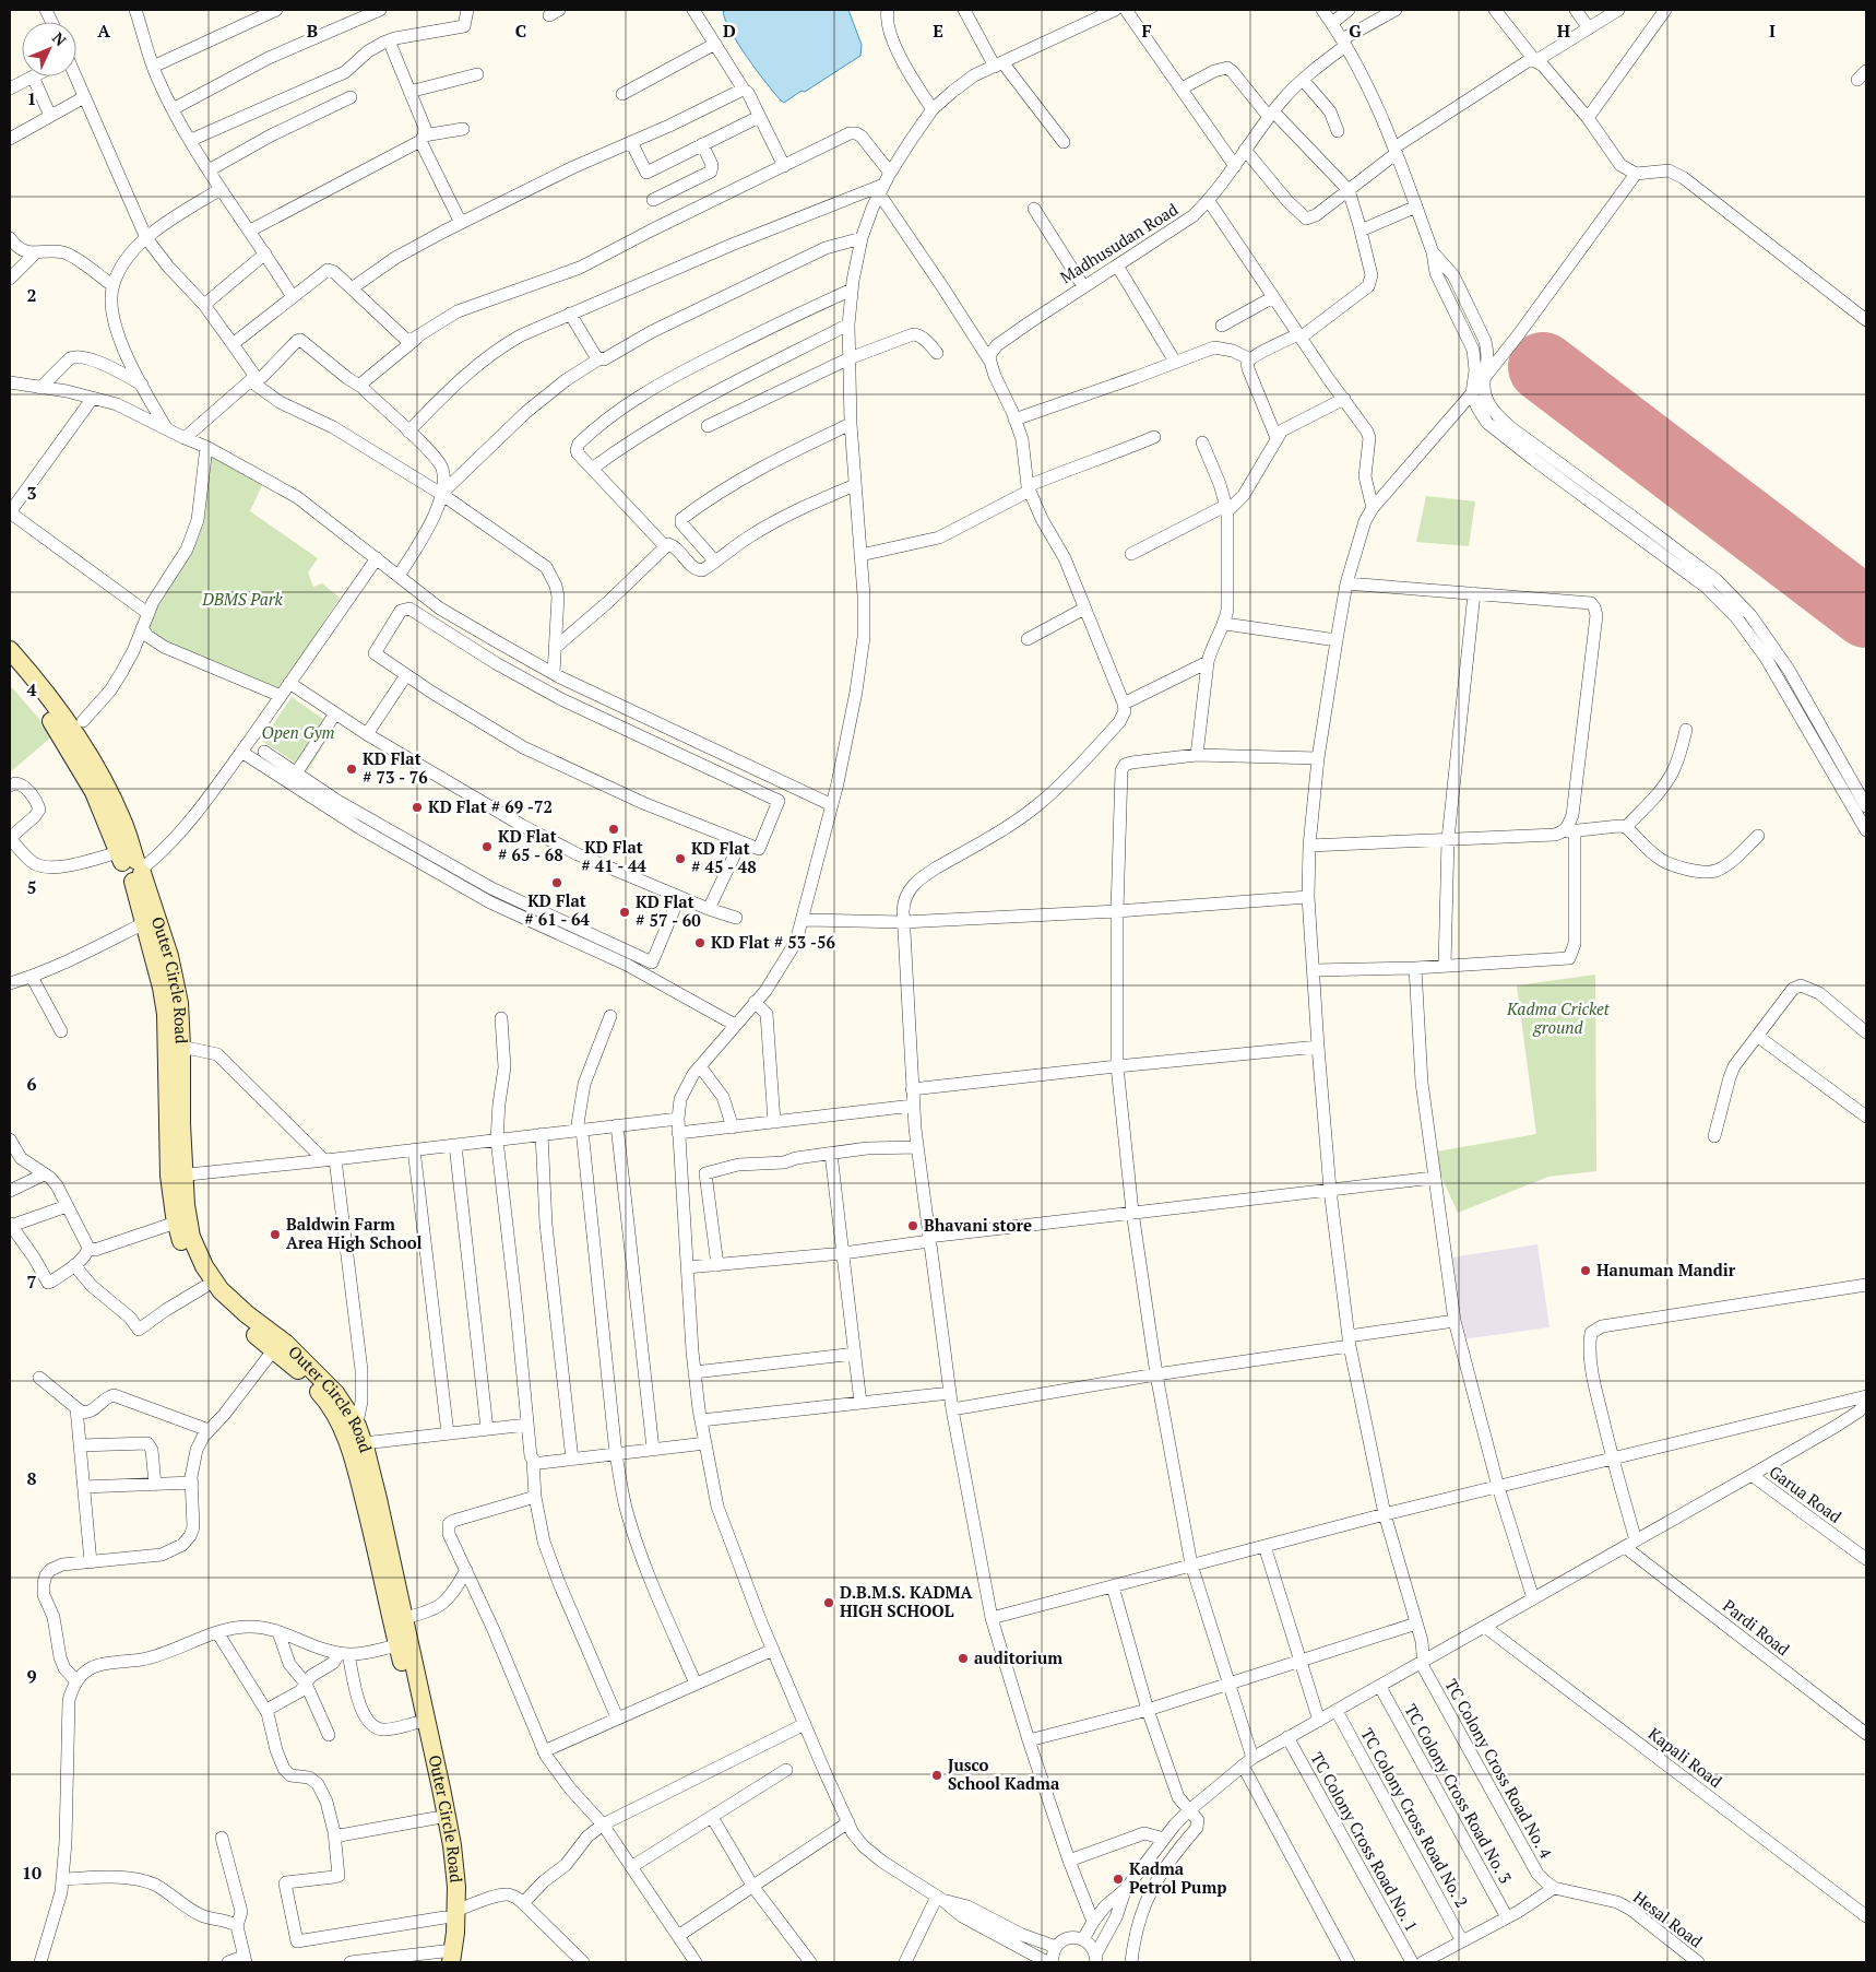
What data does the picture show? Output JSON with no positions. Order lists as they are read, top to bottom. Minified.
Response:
{"streets":{"main road":["Outer Circle Road"],"street":["Madhusudan Road","Garua Road","Pardi Road","Kapali Road","TC Colony Cross Road No. 4","TC Colony Cross Road No. 3","TC Colony Cross Road No. 2","TC Colony Cross Road No. 1","Hesal Road"]},"crossings":[["TC Colony Cross Road No. 4","Hesal Road"]],"parks":["DBMS Park","Open Gym","Kadma Cricket ground"],"places":["KD Flat # 73 - 76","KD Flat # 69 -72","KD Flat # 41 - 44","KD Flat # 65 - 68","KD Flat # 45 - 48","KD Flat # 61 - 64","KD Flat # 57 - 60","KD Flat # 53 -56","Bhavani store","Baldwin Farm Area High School","Hanuman Mandir","D.B.M.S. KADMA HIGH SCHOOL","auditorium","Jusco School Kadma","Kadma Petrol Pump"],"north":"top right","grid":{"columns":["A","B","C","D","E","F","G","H","I"],"rows":["1","2","3","4","5","6","7","8","9","10"]}}
